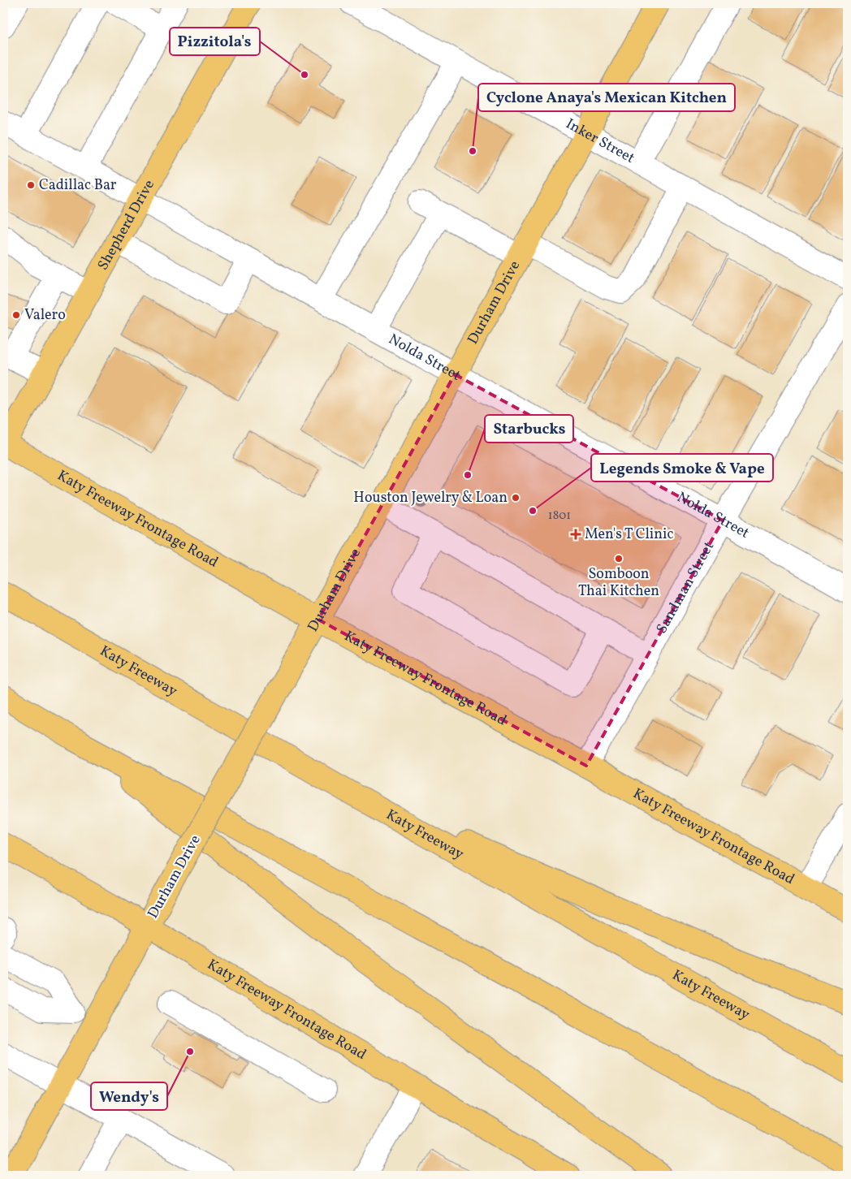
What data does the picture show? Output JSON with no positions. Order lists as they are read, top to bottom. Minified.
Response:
{"streets":{"main road":["Shepherd Drive","Durham Drive","Katy Freeway Frontage Road","Katy Freeway"],"street":["Inker Street","Nolda Street","Sandman Street"]},"crossings":[["Inker Street","Durham Drive"],["Shepherd Drive","Nolda Street"],["Shepherd Drive","Katy Freeway Frontage Road"],["Durham Drive","Nolda Street"],["Durham Drive","Katy Freeway Frontage Road"],["Nolda Street","Sandman Street"],["Katy Freeway Frontage Road","Sandman Street"]],"places":{"other":["Pizzitola's","Cyclone Anaya's Mexican Kitchen","Cadillac Bar","Valero","Starbucks","Houston Jewelry & Loan","Legends Smoke & Vape","Somboon Thai Kitchen","Wendy's"],"health":["Men's T Clinic"]},"house_numbers":["1801"]}
